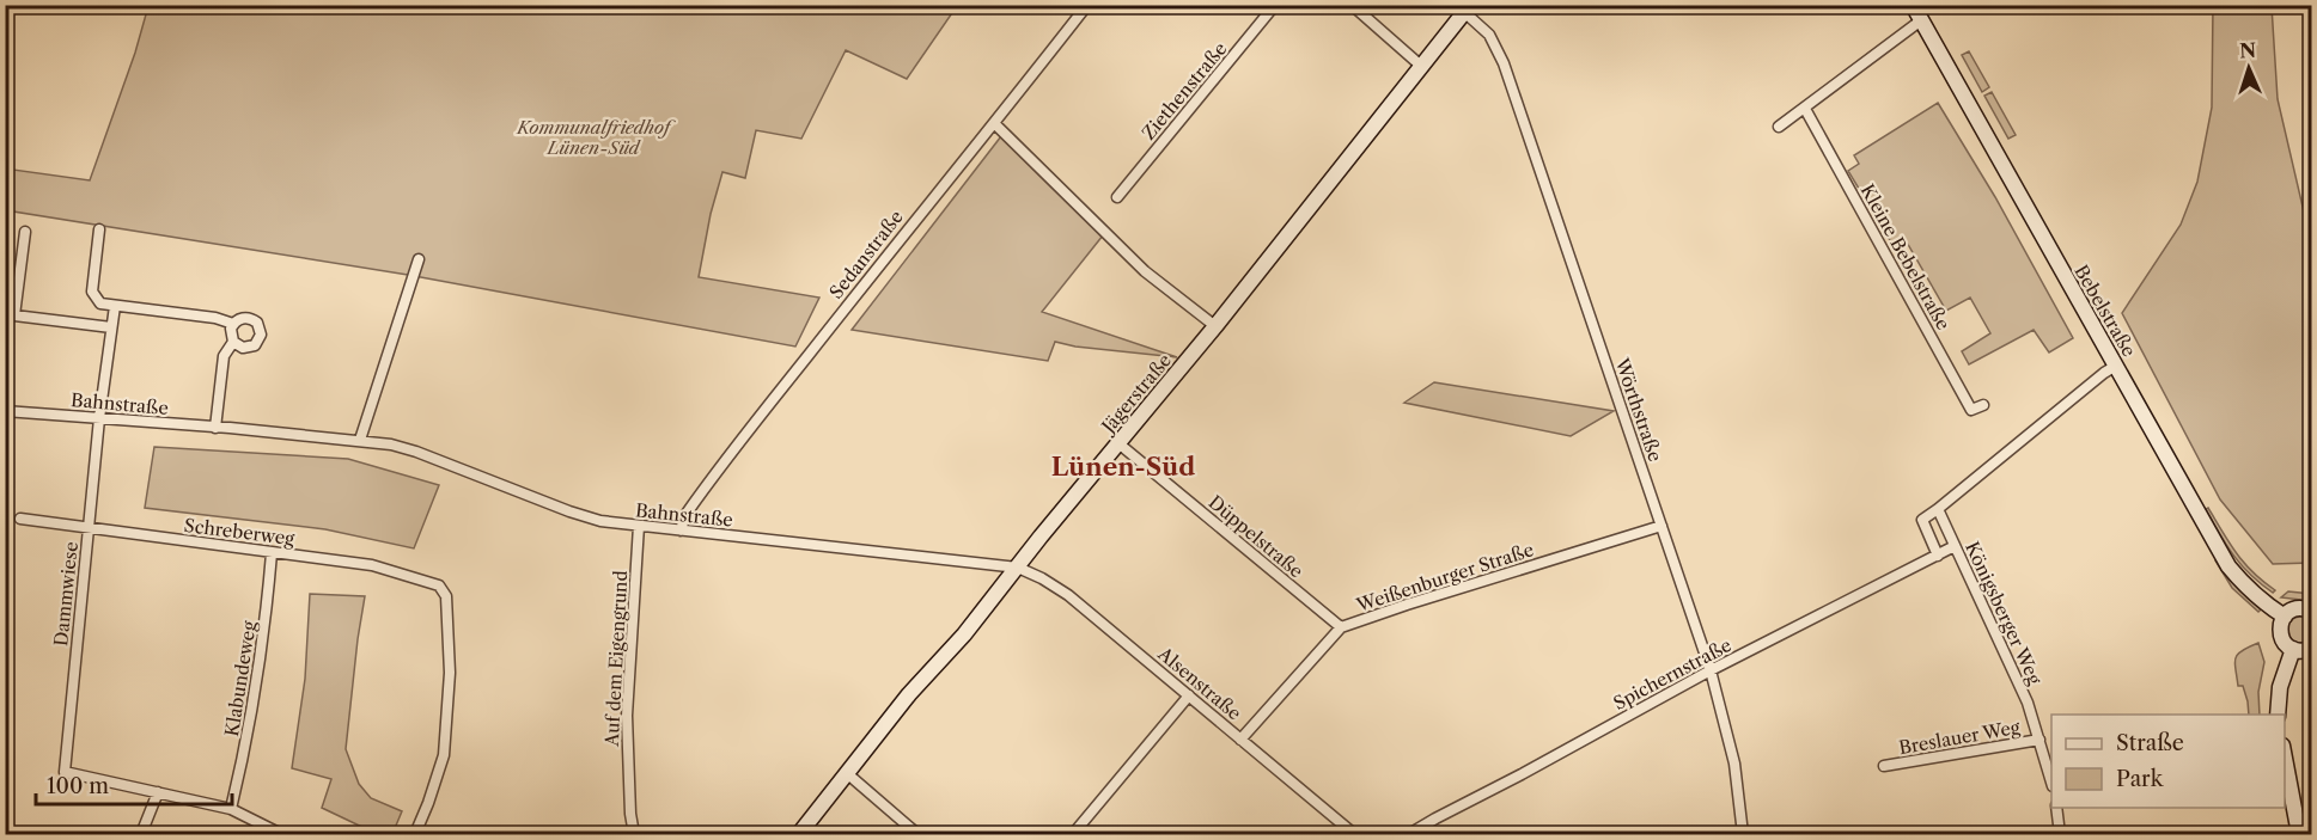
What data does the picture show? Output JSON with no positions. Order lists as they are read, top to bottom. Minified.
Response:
{"streets":{"street":["Ziethenstraße","Sedanstraße","Kleine Bebelstraße","Bebelstraße","Jägerstraße","Bahnstraße","Wörthstraße","Schreberweg","Düppelstraße","Weißenburger Straße","Dammwiese","Königsberger Weg","Auf dem Eigengrund","Spichernstraße","Klabundeweg","Alsenstraße","Breslauer Weg"]},"crossings":[["Sedanstraße","Bahnstraße"],["Jägerstraße","Bahnstraße"],["Jägerstraße","Wörthstraße"],["Jägerstraße","Düppelstraße"],["Jägerstraße","Alsenstraße"],["Bahnstraße","Dammwiese"],["Bahnstraße","Auf dem Eigengrund"],["Bahnstraße","Alsenstraße"],["Wörthstraße","Weißenburger Straße"],["Wörthstraße","Spichernstraße"],["Schreberweg","Dammwiese"],["Schreberweg","Klabundeweg"],["Düppelstraße","Weißenburger Straße"],["Weißenburger Straße","Alsenstraße"],["Königsberger Weg","Spichernstraße"],["Königsberger Weg","Breslauer Weg"]],"districts":["Lünen-Süd"],"parks":["Kommunalfriedhof Lünen-Süd"],"legend":["Straße","Park"],"scale_bar":"100 m","north":"top"}
